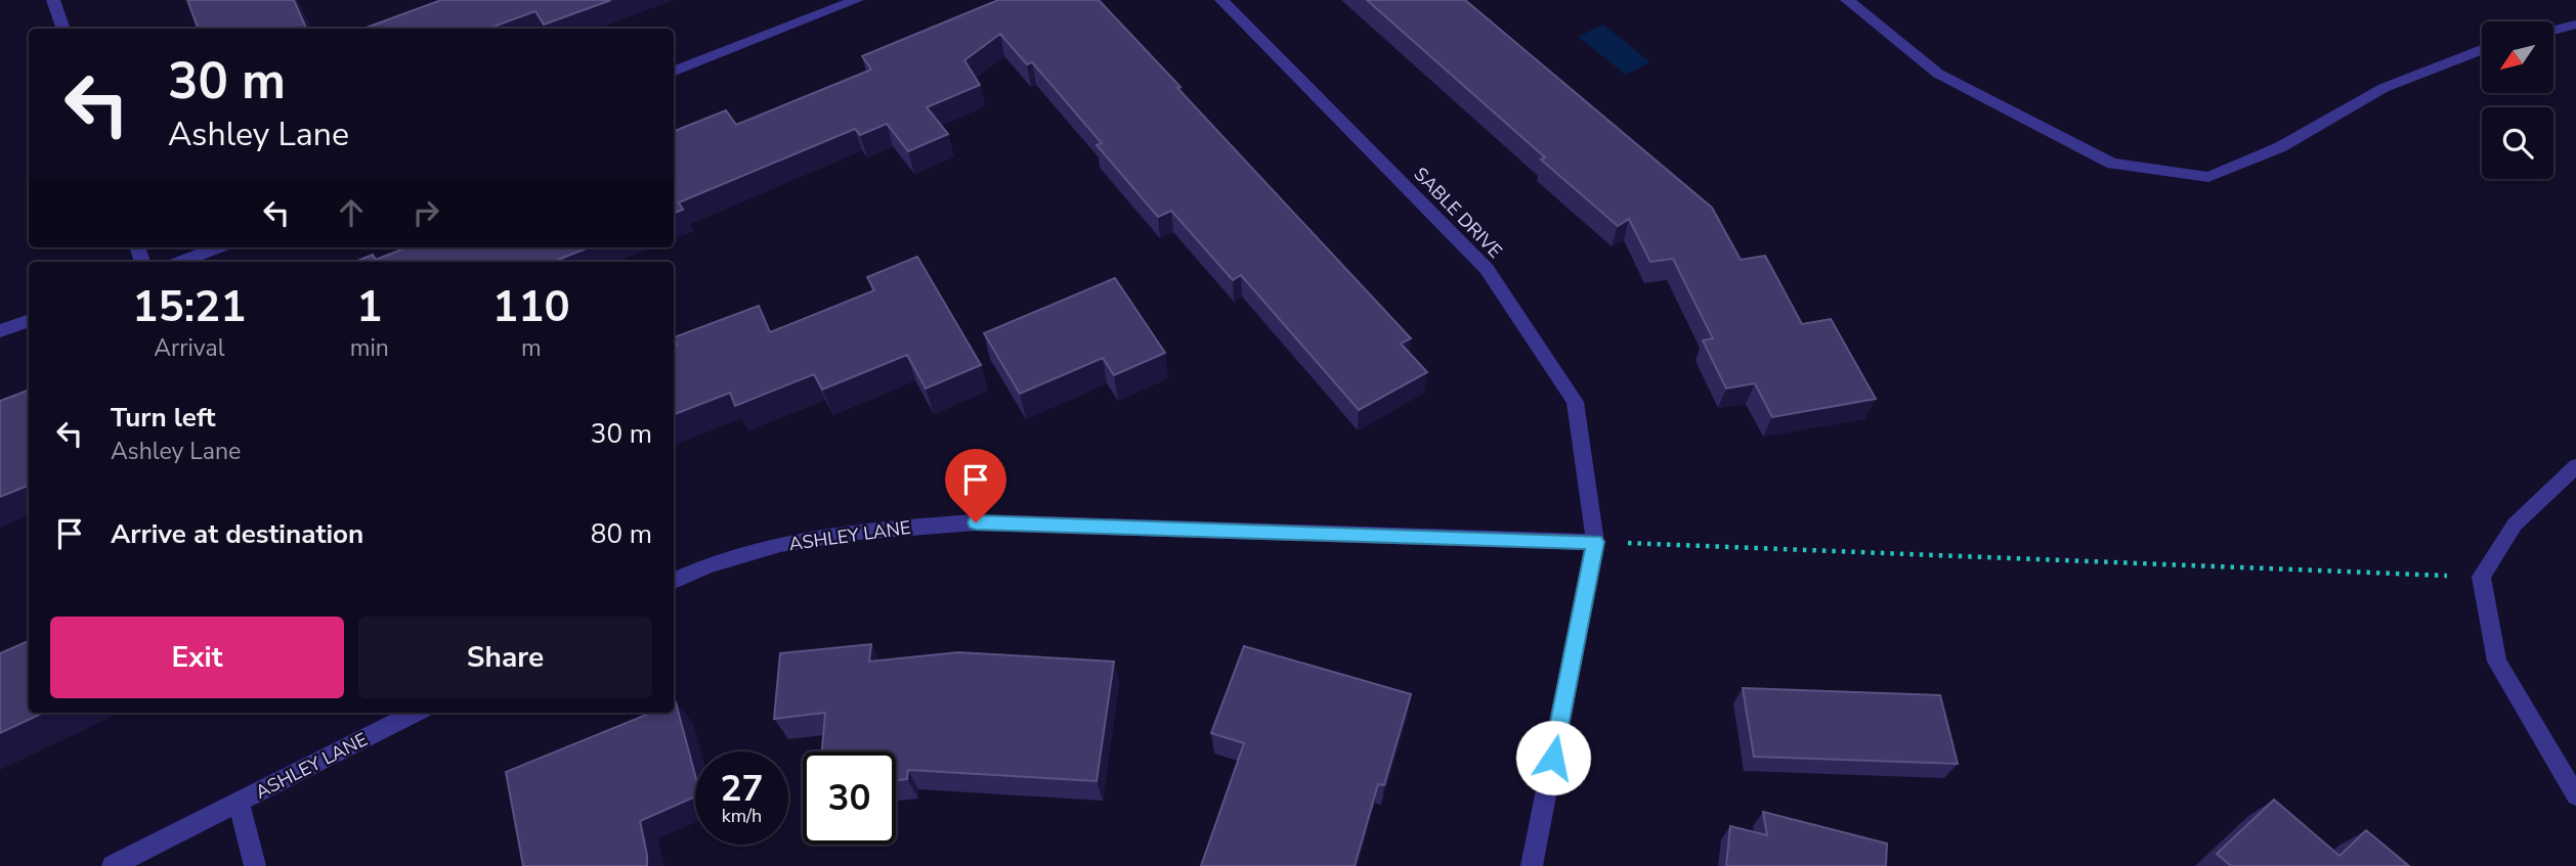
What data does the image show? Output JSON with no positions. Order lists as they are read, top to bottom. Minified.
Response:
{"streets":{"street":["SABLE DRIVE","ASHLEY LANE"]},"crossings":[["SABLE DRIVE","ASHLEY LANE"]],"north":"bottom left","page":{"turn":["30 m","Ashley Lane"],"eta":["15:21","Arrival","1","min","110","m"],"list":[{"name":"Turn left","note":"Ashley Lane","value":"30 m"},{"name":"Arrive at destination","value":"80 m"}],"buttons":["Exit","Share"],"speed":"27 km/h","limit":"30"}}
